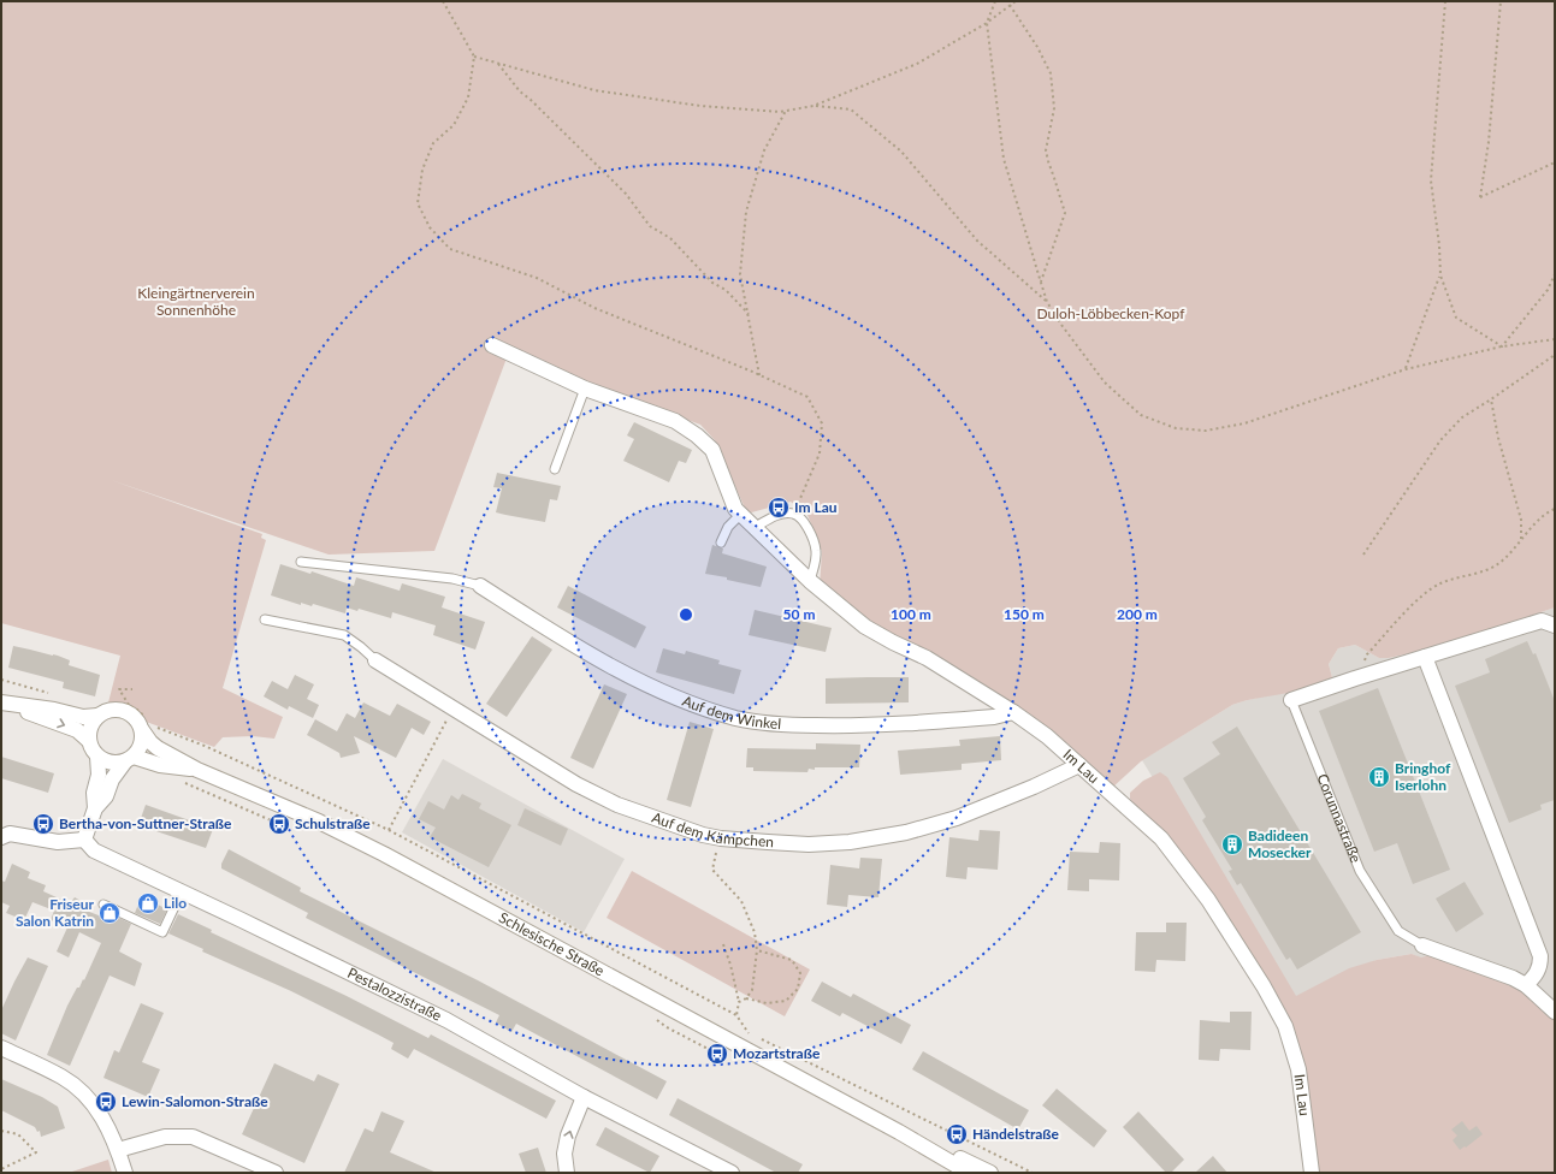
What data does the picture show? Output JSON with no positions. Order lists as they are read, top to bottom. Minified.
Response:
{"streets":{"street":["Auf dem Winkel","Im Lau","Corunnastraße","Auf dem Kämpchen","Schlesische Straße","Pestalozzistraße"]},"crossings":[["Auf dem Winkel","Im Lau"],["Im Lau","Auf dem Kämpchen"]],"parks":["Kleingärtnerverein Sonnenhöhe","Duloh-Löbbecken-Kopf"],"places":{"bus stop":["Im Lau","Bertha-von-Suttner-Straße","Schulstraße","Mozartstraße","Lewin-Salomon-Straße","Händelstraße"],"building":["Bringhof Iserlohn","Badideen Mosecker"],"shop":["Lilo","Friseur Salon Katrin"]},"rings":["50 m","100 m","150 m","200 m"]}
